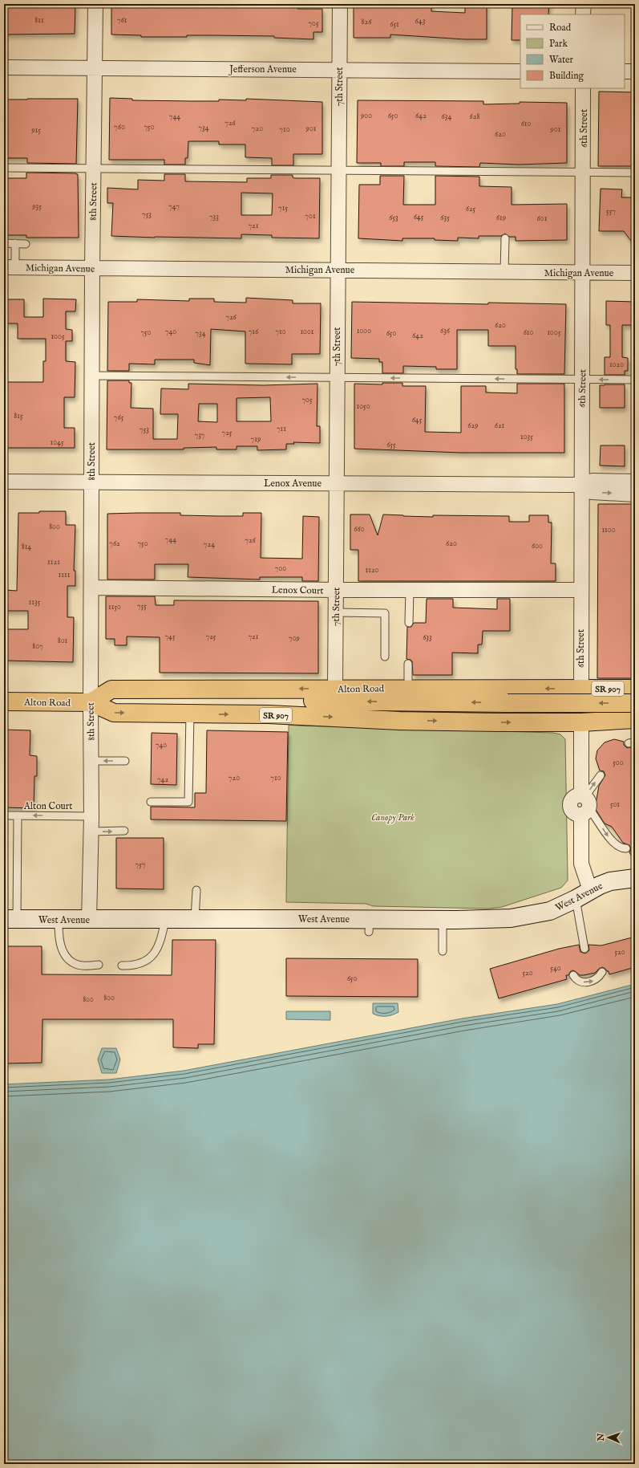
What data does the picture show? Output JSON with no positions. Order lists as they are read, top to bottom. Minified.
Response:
{"streets":{"highway":["Alton Road","SR 907"],"street":["Jefferson Avenue","7th Street","6th Street","8th Street","Michigan Avenue","Lenox Avenue","Lenox Court","West Avenue"],"lane":["Alton Court"]},"crossings":[["Jefferson Avenue","7th Street"],["Jefferson Avenue","8th Street"],["7th Street","Michigan Avenue"],["7th Street","Lenox Avenue"],["7th Street","Lenox Court"],["7th Street","Alton Road"],["6th Street","Michigan Avenue"],["6th Street","Lenox Avenue"],["6th Street","Lenox Court"],["6th Street","Alton Road"],["8th Street","Michigan Avenue"],["8th Street","Lenox Avenue"],["8th Street","Lenox Court"],["8th Street","Alton Road"],["8th Street","Alton Court"],["8th Street","West Avenue"]],"one_way":["Alton Court"],"parks":["Canopy Park"],"house_numbers":["811","761","643","826","705","651","900","650","642","744","634","628","726","610","760","750","734","720","901","710","901","915","620","935","747","715","625","557","753","701","733","645","653","635","619","601","721","726","620","1000","636","740","716","710","1001","750","610","1005","734","650","642","1005","1020","705","1050","815","765","645","629","621","711","753","725","737","1035","719","1045","655","800","660","1100","744","726","762","750","620","724","600","814","1121","700","1120","1111","1135","755","1150","745","725","721","633","709","801","807","740","500","720","710","742","501","757","520","540","520","650","800","800"],"legend":["Road","Park","Water","Building"],"north":"left"}
